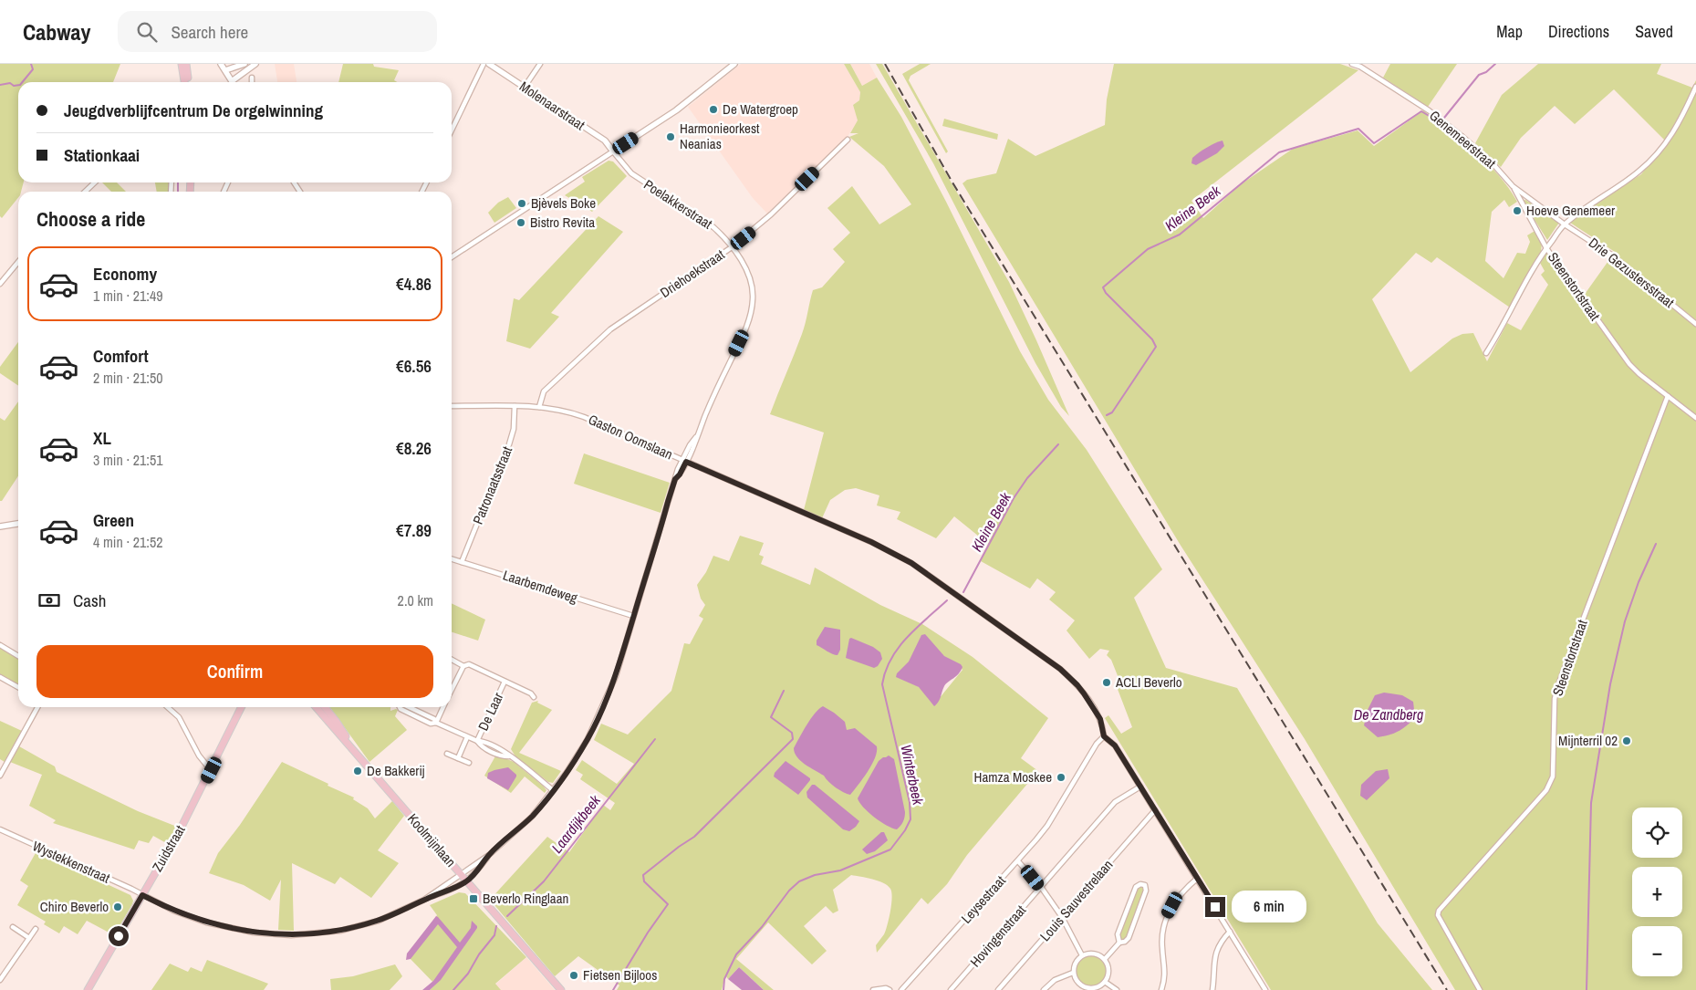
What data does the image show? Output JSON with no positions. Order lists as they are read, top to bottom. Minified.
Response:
{"streets":{"main road":["Koolmijnlaan","Zuidstraat"],"street":["Molenaarstraat","Genemeerstraat","Poelakkerstraat","Drie Gezustersstraat","Driehoekstraat","Steenstortstraat","Gaston Oomslaan","Patronaatsstraat","Laarbemdeweg","De Laar","Wystekkenstraat","Leysestraat","Louis Sauvestrelaan","Hovingenstraat"]},"crossings":[["Molenaarstraat","Poelakkerstraat"],["Genemeerstraat","Drie Gezustersstraat"],["Genemeerstraat","Steenstortstraat"],["Poelakkerstraat","Driehoekstraat"],["Poelakkerstraat","Gaston Oomslaan"],["Poelakkerstraat","Laarbemdeweg"],["Poelakkerstraat","De Laar"],["Driehoekstraat","Gaston Oomslaan"],["Gaston Oomslaan","Patronaatsstraat"],["Gaston Oomslaan","Leysestraat"],["Patronaatsstraat","Laarbemdeweg"],["Zuidstraat","Wystekkenstraat"]],"water":["Kleine Beek","De Zandberg","Winterbeek","Laardijkbeek"],"places":{"other":["De Watergroep","Harmonieorkest Neanias","Bjèvels Boke","Hoeve Genemeer","Bistro Revita","ACLI Beverlo","Mijnterril 02","De Bakkerij","Hamza Moskee","Chiro Beverlo","Fietsen Bijloos"],"transit":["Beverlo Ringlaan"]},"page":{"header":"Cabway","search":"Search here","nav":["Map","Directions","Saved"],"banner":["Jeugdverblijfcentrum De orgelwinning","Stationkaai"],"heading":"Choose a ride","list":[{"name":"Economy","note":"1 min · 21:49","value":"€4.86"},{"name":"Comfort","note":"2 min · 21:50","value":"€6.56"},{"name":"XL","note":"3 min · 21:51","value":"€8.26"},{"name":"Green","note":"4 min · 21:52","value":"€7.89"}],"pay":["Cash","2.0 km"],"buttons":"Confirm","map_buttons":["+","−"],"bubble":"6 min"}}
